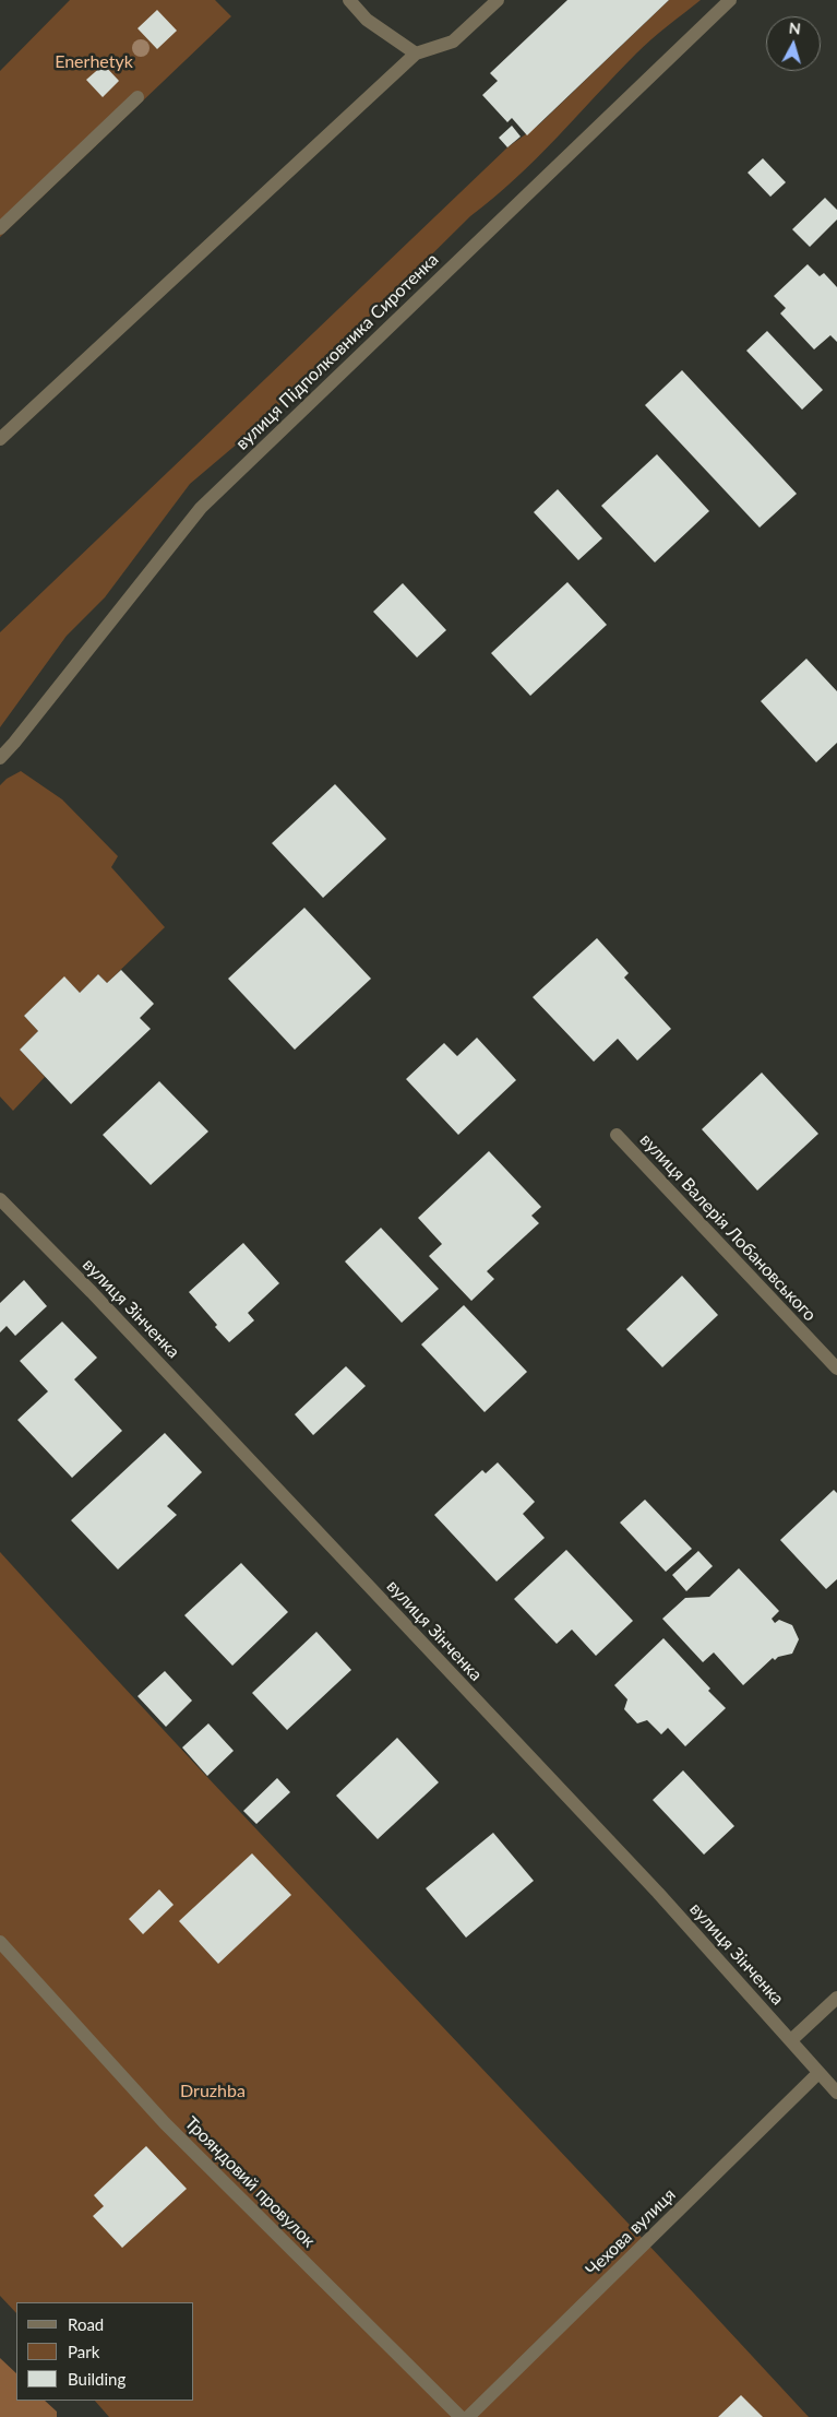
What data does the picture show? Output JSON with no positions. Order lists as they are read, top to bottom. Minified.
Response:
{"streets":{"street":["вулиця Підполковника Сиротенка","вулиця Валерія Лобановського","вулиця Зінченка","Трояндовий провулок","Чехова вулиця"]},"crossings":[["вулиця Зінченка","Чехова вулиця"]],"parks":["Enerhetyk","Druzhba"],"legend":["Road","Park","Building"],"north":"top"}
